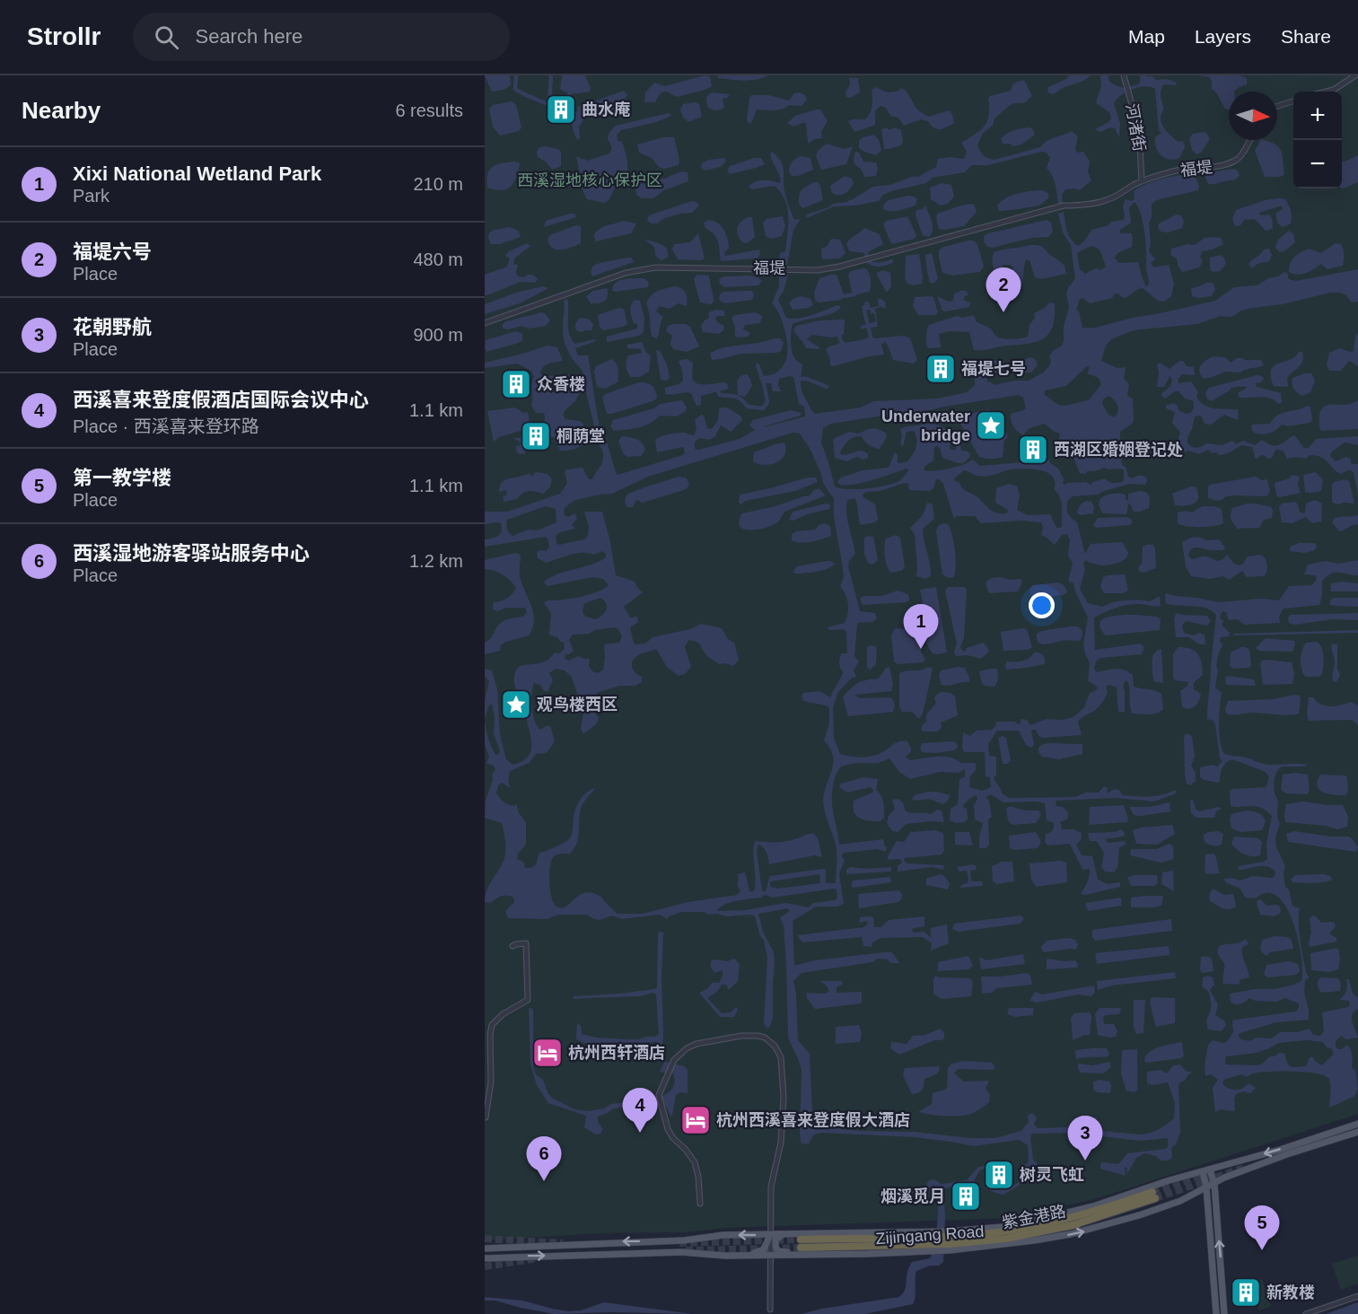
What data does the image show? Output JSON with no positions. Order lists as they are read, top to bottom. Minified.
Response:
{"streets":{"highway":["紫金港路","Zijingang Road"],"street":["河渚街","福堤"]},"crossings":[["河渚街","福堤"],["紫金港路","Zijingang Road"]],"parks":["西溪湿地核心保护区"],"places":{"building":["曲水庵","福堤七号","众香楼","桐荫堂","西湖区婚姻登记处","树灵飞虹","烟溪觅月","新教楼"],"place":["Underwater bridge","观鸟楼西区"],"hotel":["杭州西轩酒店","杭州西溪喜来登度假大酒店"]},"north":"right","page":{"header":"Strollr","search":"Search here","nav":["Map","Layers","Share"],"heading":["Nearby","6 results"],"map_buttons":["+","−"],"list":[{"mark":"1","name":"Xixi National Wetland Park","note":"Park","value":"210 m"},{"mark":"2","name":"福堤六号","note":"Place","value":"480 m"},{"mark":"3","name":"花朝野航","note":"Place","value":"900 m"},{"mark":"4","name":"西溪喜来登度假酒店国际会议中心","note":"Place · 西溪喜来登环路","value":"1.1 km"},{"mark":"5","name":"第一教学楼","note":"Place","value":"1.1 km"},{"mark":"6","name":"西溪湿地游客驿站服务中心","note":"Place","value":"1.2 km"}],"pins":["2","1","4","3","6","5"]}}
